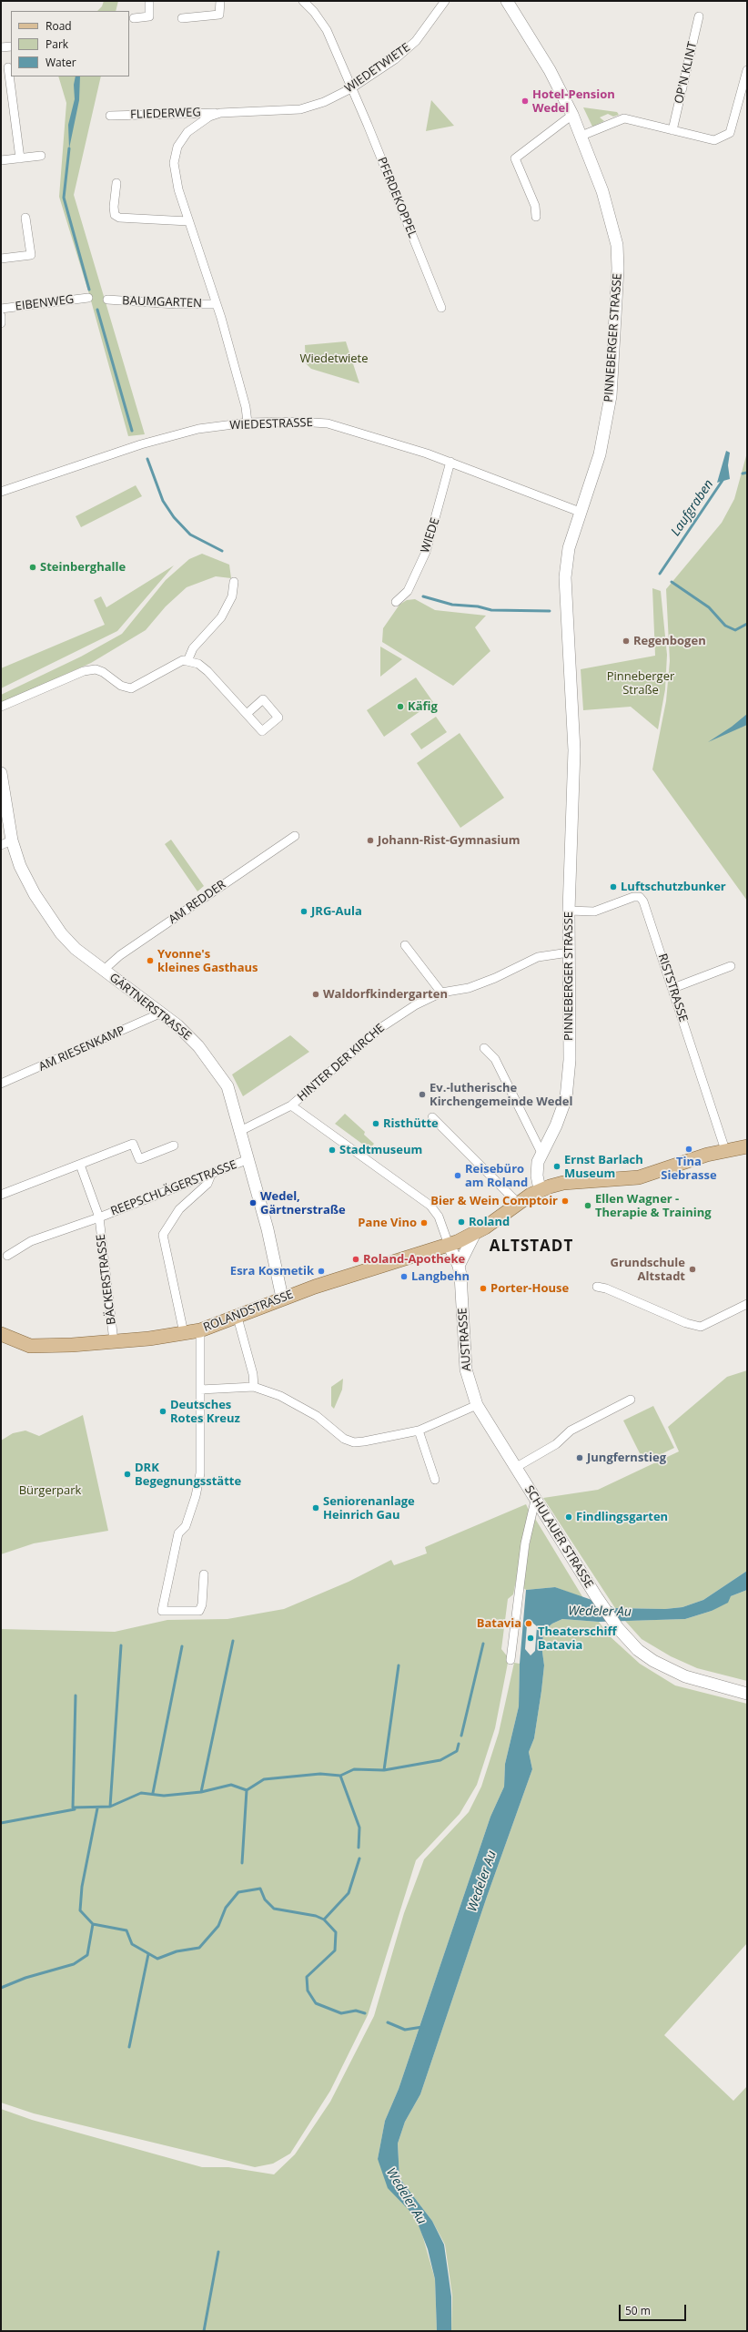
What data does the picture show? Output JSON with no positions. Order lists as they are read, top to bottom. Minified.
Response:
{"streets":{"main road":["ROLANDSTRASSE"],"street":["WIEDETWIETE","OP'N KLINT","FLIEDERWEG","PFERDEKOPPEL","BAUMGARTEN","EIBENWEG","PINNEBERGER STRASSE","WIEDESTRASSE","WIEDE","AM REDDER","RISTSTRASSE","GÄRTNERSTRASSE","AM RIESENKAMP","HINTER DER KIRCHE","REEPSCHLÄGERSTRASSE","BÄCKERSTRASSE","AUSTRASSE","SCHULAUER STRASSE"]},"crossings":[["WIEDETWIETE","FLIEDERWEG"],["WIEDETWIETE","PFERDEKOPPEL"],["WIEDETWIETE","BAUMGARTEN"],["WIEDETWIETE","WIEDESTRASSE"],["PINNEBERGER STRASSE","WIEDESTRASSE"],["PINNEBERGER STRASSE","RISTSTRASSE"],["PINNEBERGER STRASSE","HINTER DER KIRCHE"],["PINNEBERGER STRASSE","ROLANDSTRASSE"],["WIEDESTRASSE","WIEDE"],["AM REDDER","GÄRTNERSTRASSE"],["RISTSTRASSE","ROLANDSTRASSE"],["GÄRTNERSTRASSE","AM RIESENKAMP"],["GÄRTNERSTRASSE","HINTER DER KIRCHE"],["GÄRTNERSTRASSE","REEPSCHLÄGERSTRASSE"],["GÄRTNERSTRASSE","ROLANDSTRASSE"],["REEPSCHLÄGERSTRASSE","BÄCKERSTRASSE"],["BÄCKERSTRASSE","ROLANDSTRASSE"],["ROLANDSTRASSE","AUSTRASSE"],["AUSTRASSE","SCHULAUER STRASSE"]],"districts":["ALTSTADT"],"water":["Laufgraben","Wedeler Au"],"parks":["Wiedetwiete","Pinneberger Straße","Bürgerpark"],"places":["Hotel-Pension Wedel","Steinberghalle","Regenbogen","Käfig","Johann-Rist-Gymnasium","Luftschutzbunker","JRG-Aula","Yvonne's kleines Gasthaus","Waldorfkindergarten","Ev.-lutherische Kirchengemeinde Wedel","Risthütte","Tina Siebrasse","Stadtmuseum","Ernst Barlach Museum","Reisebüro am Roland","Bier & Wein Comptoir","Wedel, Gärtnerstraße","Ellen Wagner - Therapie & Training","Roland","Pane Vino","Roland-Apotheke","Grundschule Altstadt","Esra Kosmetik","Langbehn","Porter-House","Deutsches Rotes Kreuz","Jungfernstieg","DRK Begegnungsstätte","Seniorenanlage Heinrich Gau","Findlingsgarten","Batavia","Theaterschiff Batavia"],"legend":["Road","Park","Water"],"scale_bar":"50 m"}
